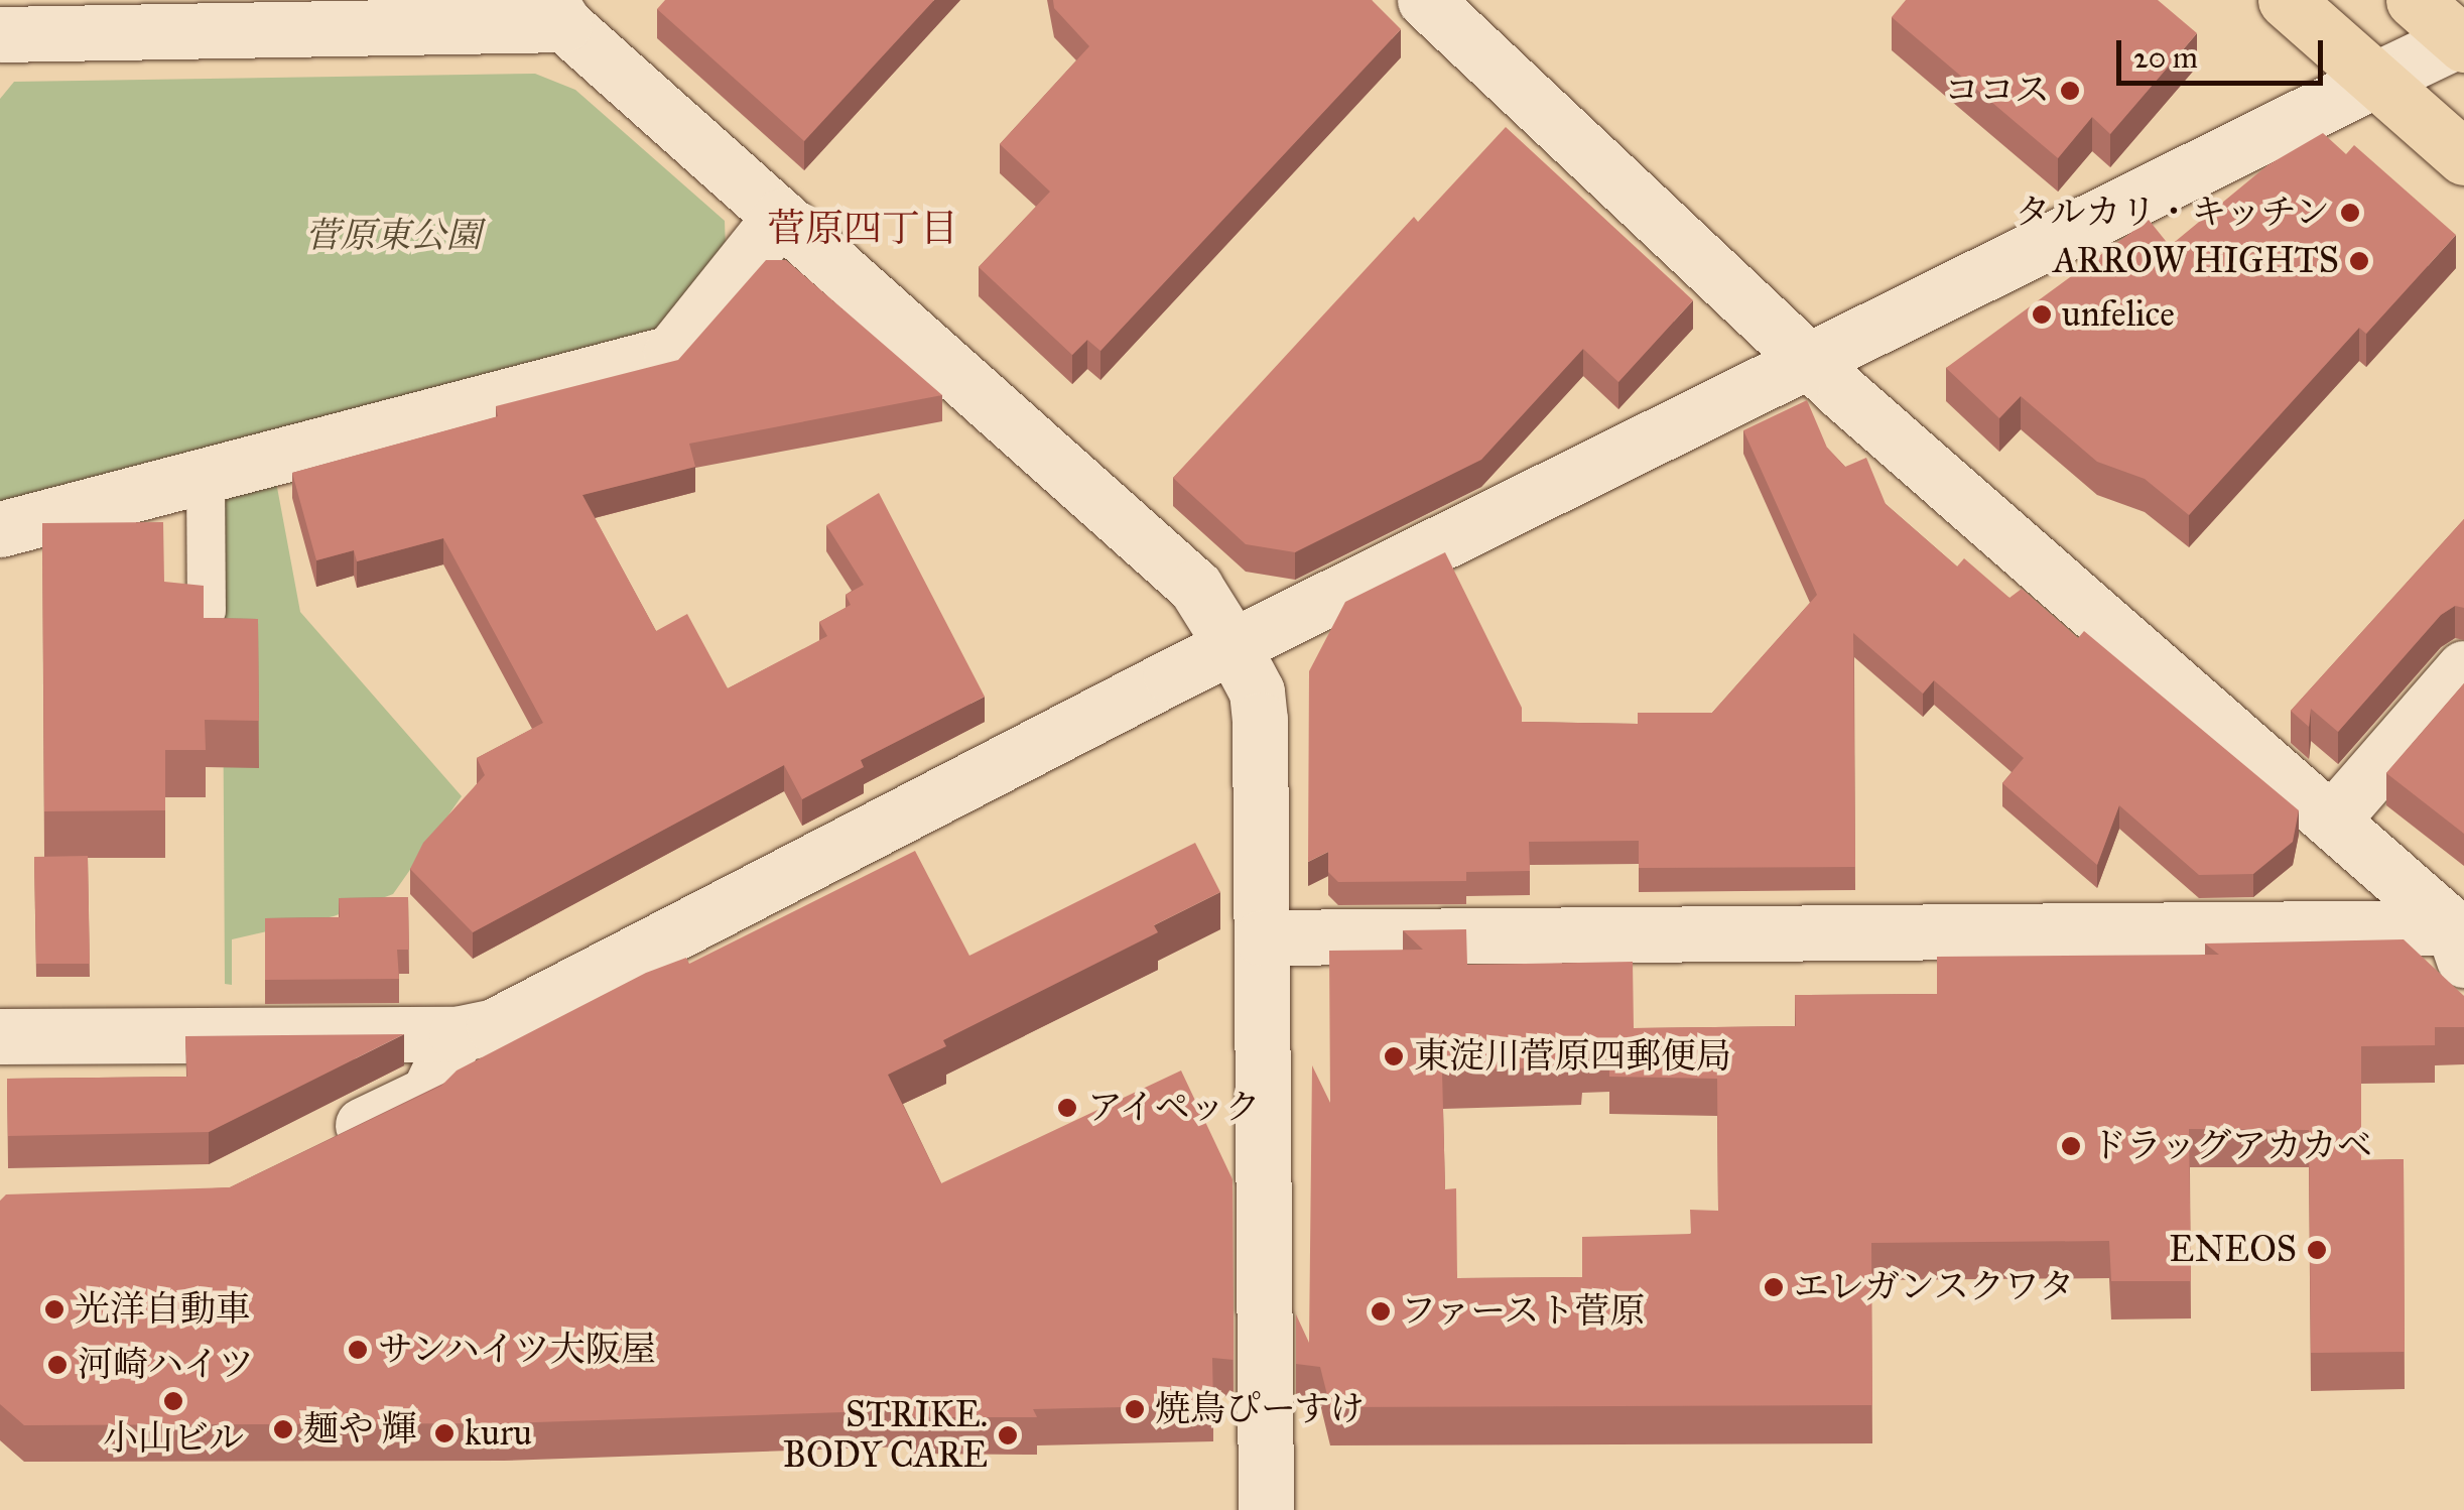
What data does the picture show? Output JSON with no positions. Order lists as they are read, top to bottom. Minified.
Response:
{"districts":["菅原四丁目"],"parks":["菅原東公園"],"places":["ココス","タルカリ・キッチン","ARROW HIGHTS","unfelice","東淀川菅原四郵便局","アイペック","ドラッグアカカベ","ENEOS","エレガンスクワタ","光洋自動車","ファースト菅原","サンハイツ大阪屋","河崎ハイツ","小山ビル","焼鳥ぴーすけ","麺や 輝","kuru","STRIKE. BODY CARE"],"scale_bar":"20 m"}
